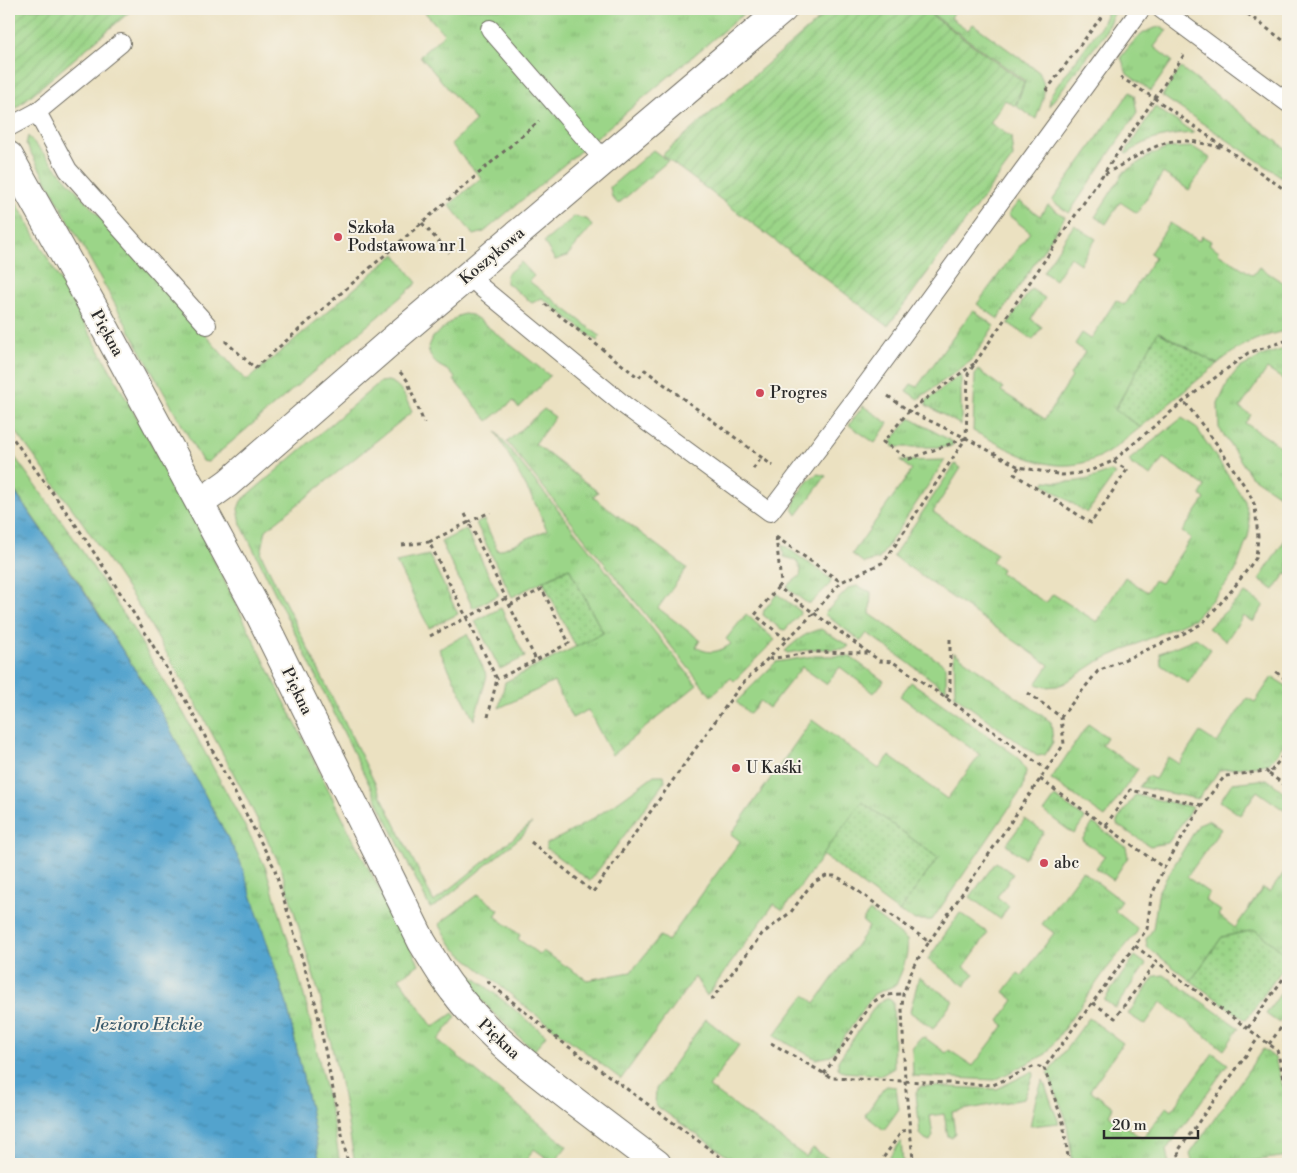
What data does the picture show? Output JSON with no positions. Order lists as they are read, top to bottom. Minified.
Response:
{"streets":{"street":["Koszykowa","Piękna"]},"crossings":[["Koszykowa","Piękna"]],"water":["Jezioro Ełckie"],"places":["Szkoła Podstawowa nr 1","Progres","U Kaśki","abc"],"scale_bar":"20 m"}
